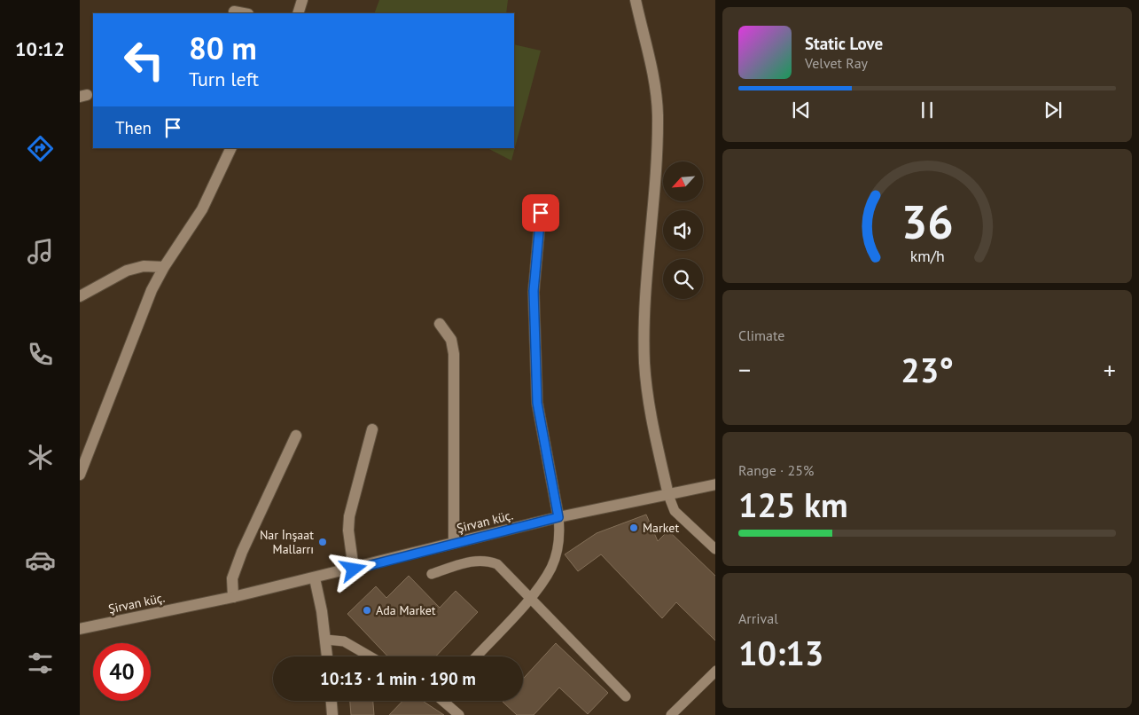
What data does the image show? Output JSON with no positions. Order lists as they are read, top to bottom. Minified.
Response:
{"streets":{"street":["Şirvan küç."]},"places":["Market","Nar İnşaat Mallarrı","Ada Market"],"north":"bottom left","page":{"tabs":"10:12","turn":["80 m","Turn left"],"song":["Static Love","Velvet Ray"],"then":"Then","tile":["Climate",["Range · 25%","125 km"],["Arrival","10:13"]],"heat":["−","23°","+"],"limit":"40","trip":"10:13 · 1 min · 190 m","gauge":["36","km/h"]}}
